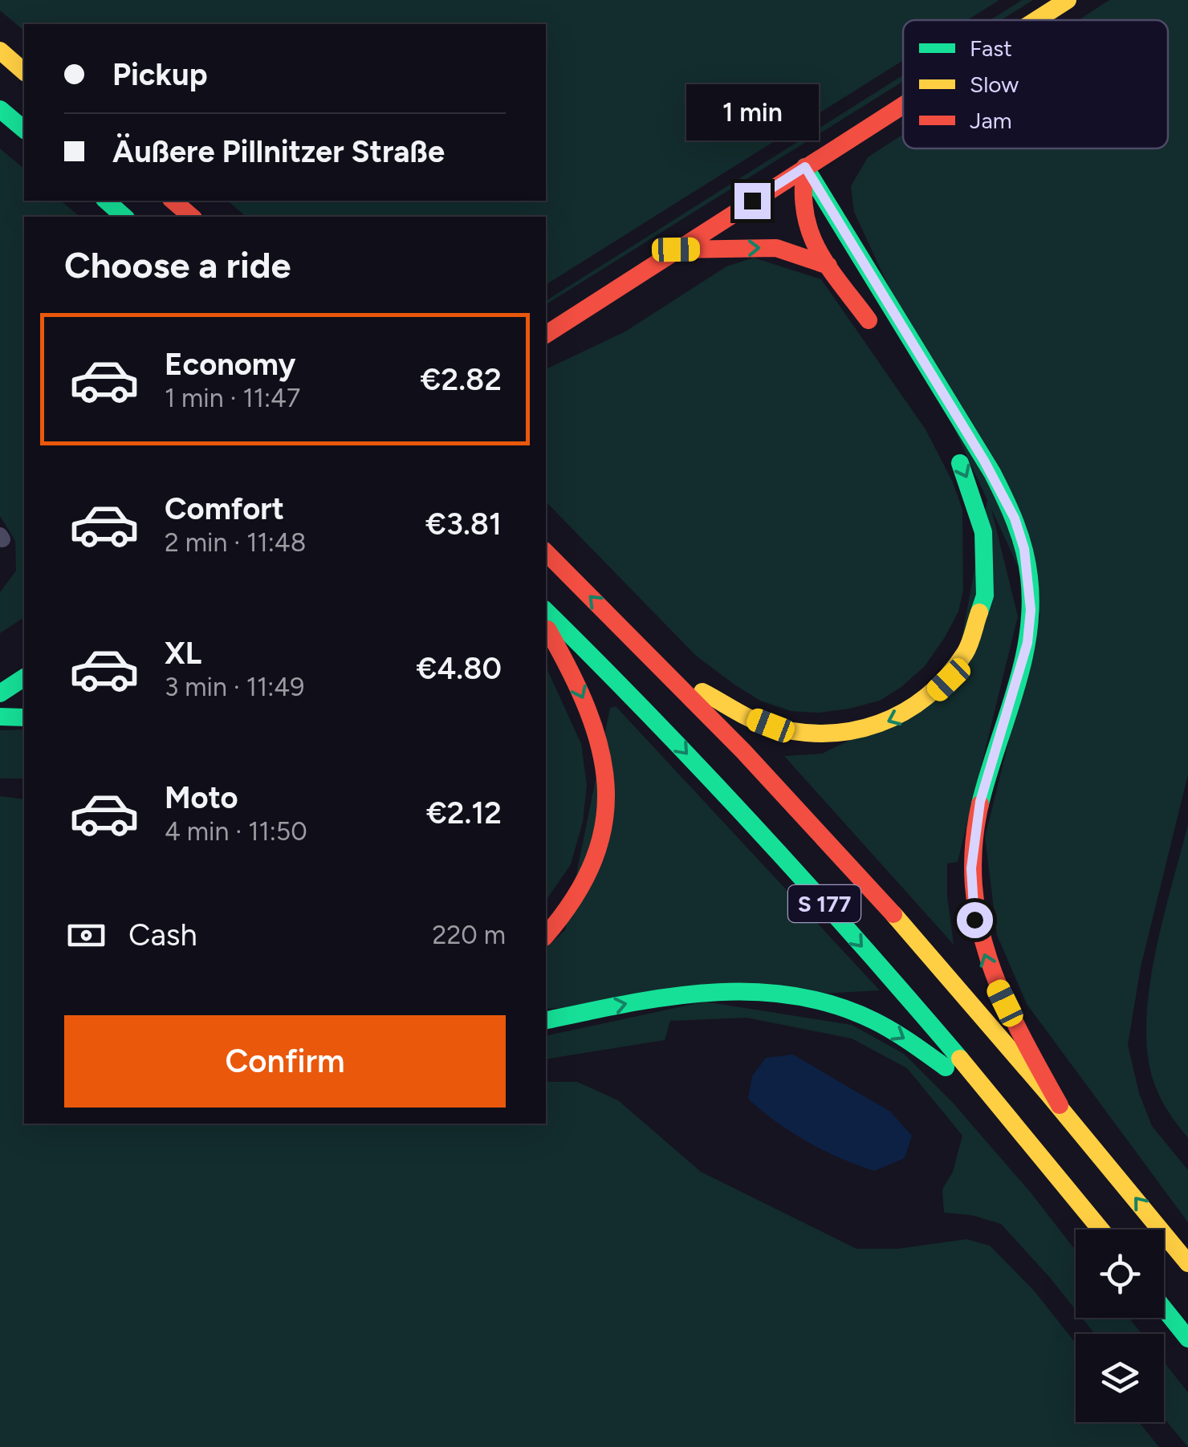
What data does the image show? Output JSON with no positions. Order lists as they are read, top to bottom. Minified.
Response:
{"streets":{"main road":["S 177"]},"legend":["Fast","Slow","Jam"],"page":{"banner":["Pickup","Äußere Pillnitzer Straße"],"bubble":"1 min","heading":"Choose a ride","list":[{"name":"Economy","note":"1 min · 11:47","value":"€2.82"},{"name":"Comfort","note":"2 min · 11:48","value":"€3.81"},{"name":"XL","note":"3 min · 11:49","value":"€4.80"},{"name":"Moto","note":"4 min · 11:50","value":"€2.12"}],"pay":["Cash","220 m"],"buttons":"Confirm"}}
